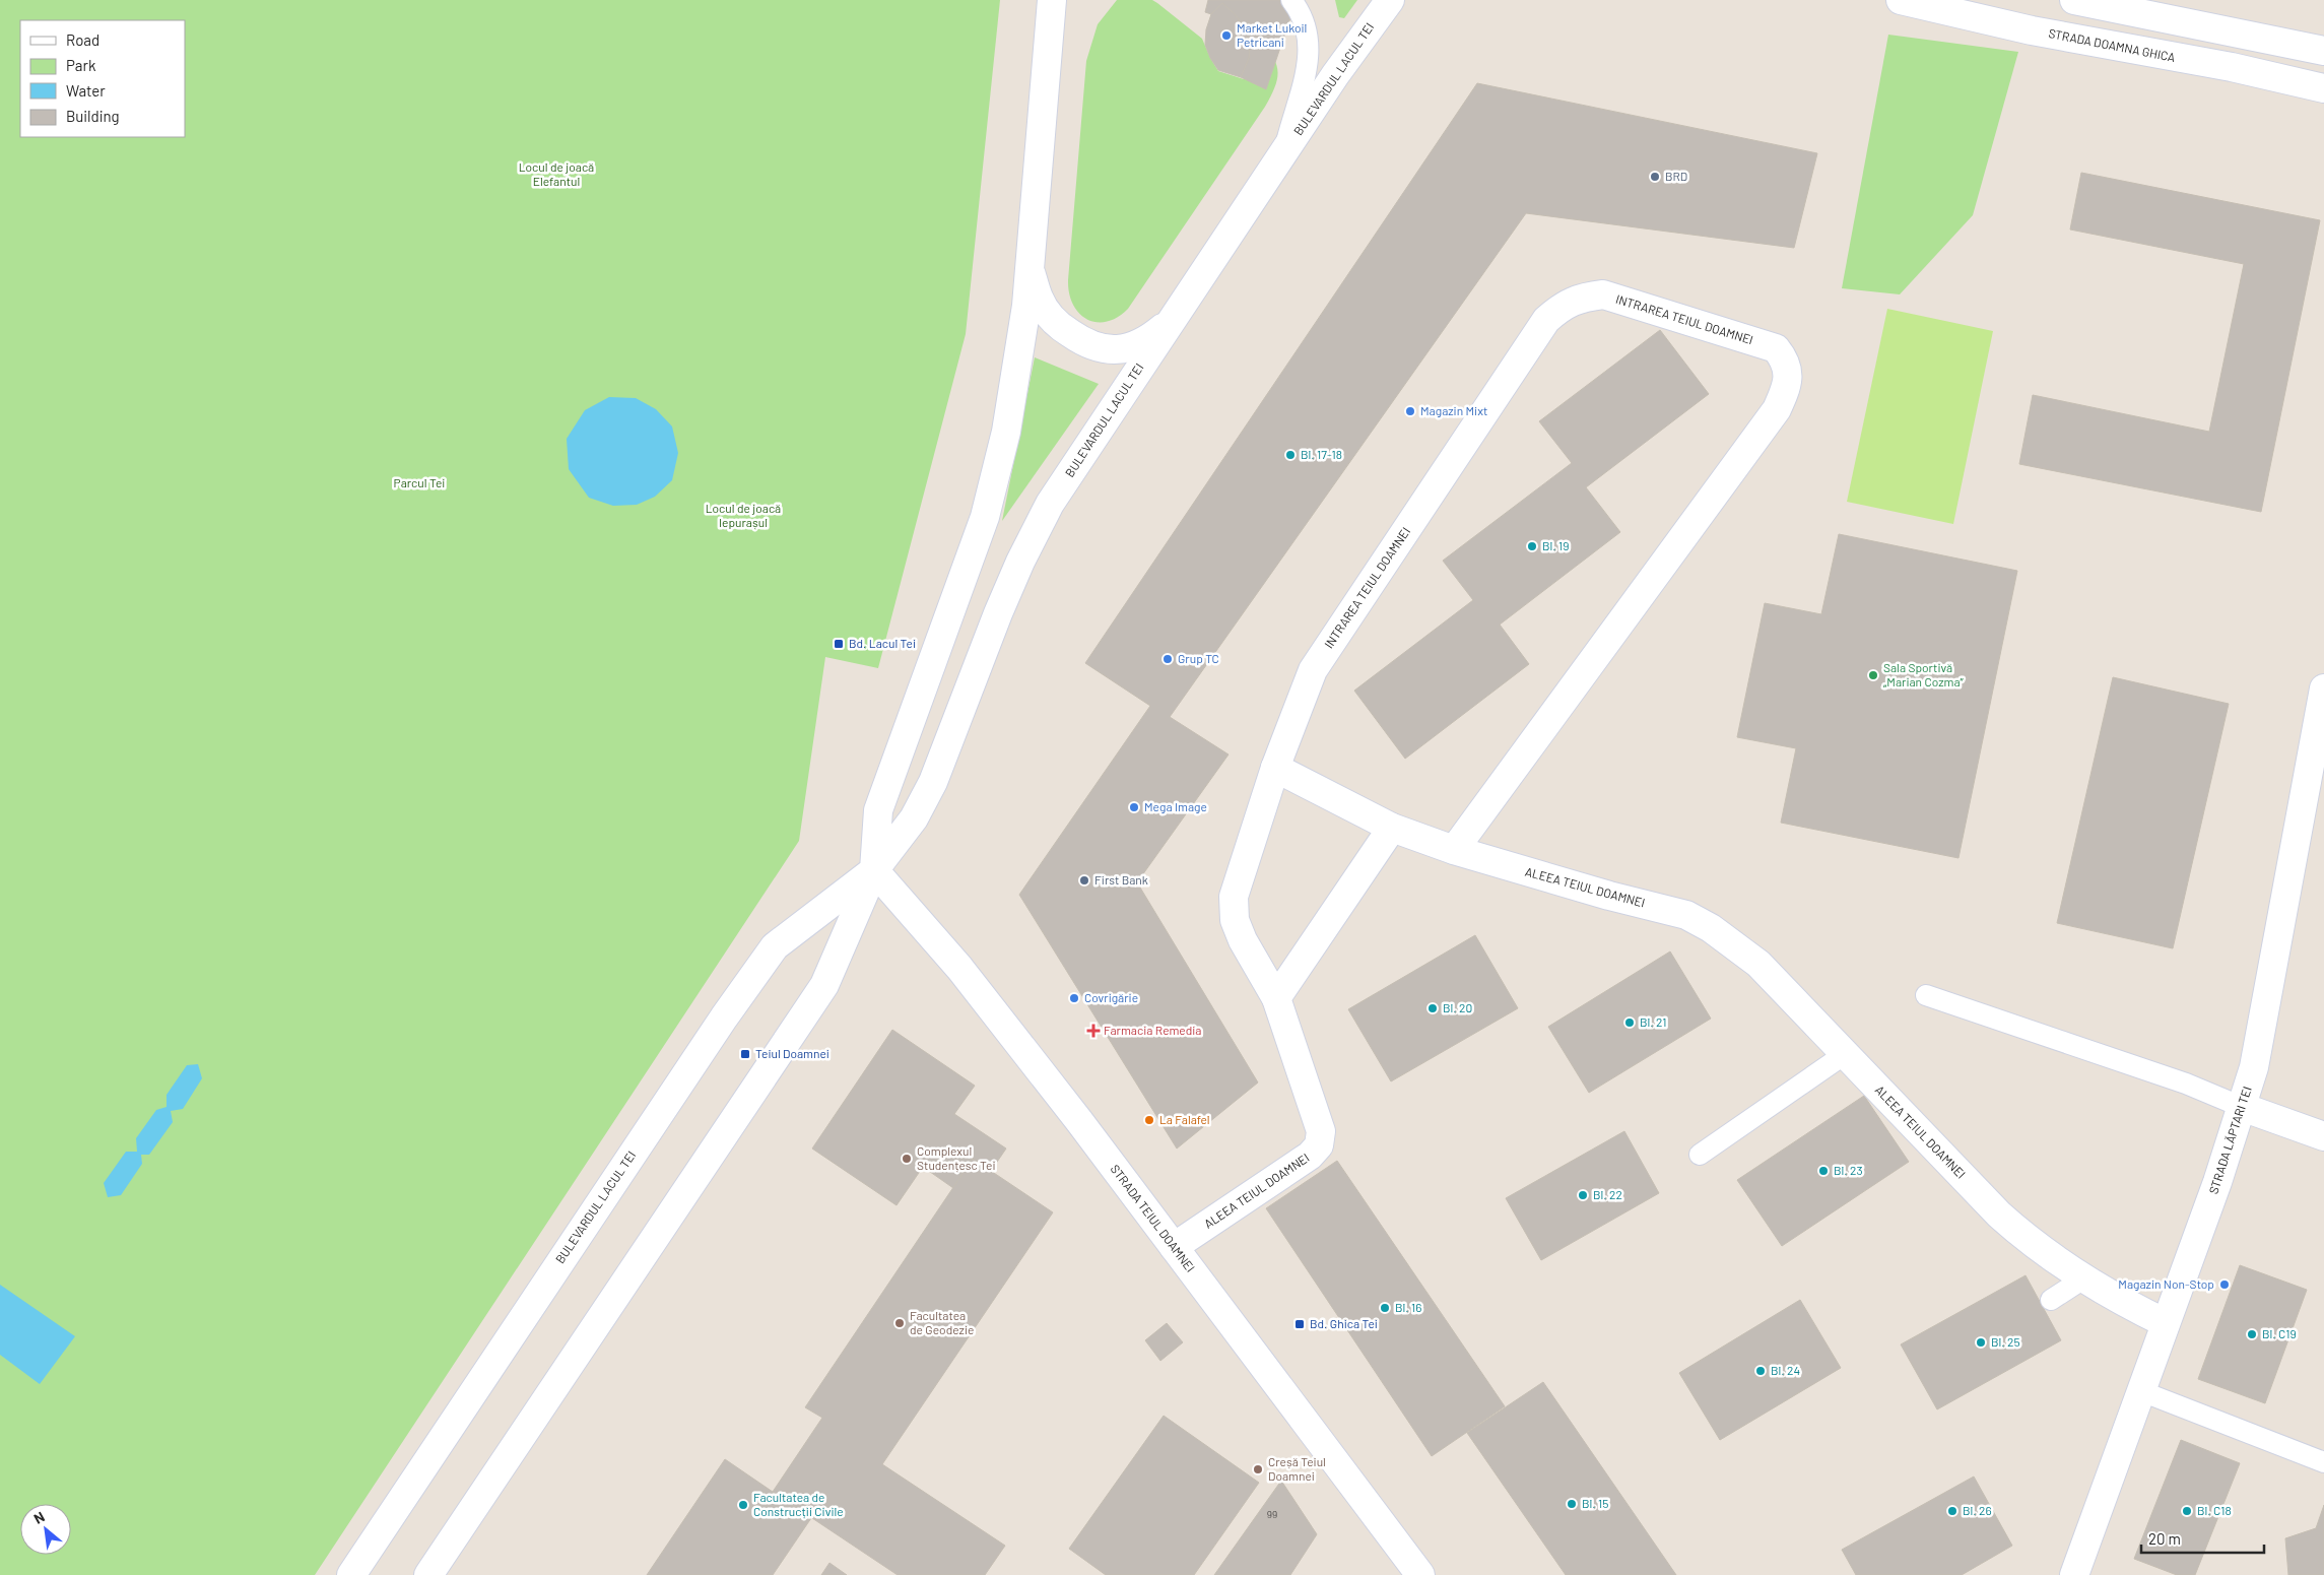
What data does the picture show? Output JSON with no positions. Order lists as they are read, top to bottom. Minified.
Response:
{"streets":{"street":["STRADA DOAMNA GHICA","BULEVARDUL LACUL TEI","INTRAREA TEIUL DOAMNEI","ALEEA TEIUL DOAMNEI","STRADA LĂPTARI TEI","STRADA TEIUL DOAMNEI"]},"crossings":[["BULEVARDUL LACUL TEI","STRADA TEIUL DOAMNEI"],["INTRAREA TEIUL DOAMNEI","ALEEA TEIUL DOAMNEI"],["ALEEA TEIUL DOAMNEI","STRADA LĂPTARI TEI"],["ALEEA TEIUL DOAMNEI","STRADA TEIUL DOAMNEI"]],"parks":["Locul de joacă Elefantul","Parcul Tei","Locul de joacă Iepurașul"],"places":{"other":["Market Lukoil Petricani","BRD","Magazin Mixt","Bl. 17-18","Bl. 19","Grup TC","Sala Sportivă „Marian Cozma”","Mega Image","First Bank","Covrigărie","Bl. 20","Bl. 21","La Falafel","Complexul Studențesc Tei","Bl. 23","Bl. 22","Magazin Non-Stop","Bl. 16","Facultatea de Geodezie","Bl. C19","Bl. 25","Bl. 24","Creșă Teiul Doamnei","Bl. 15","Facultatea de Construcții Civile","Bl. 26","Bl. C18"],"transit":["Bd. Lacul Tei","Teiul Doamnei","Bd. Ghica Tei"],"health":["Farmacia Remedia"]},"house_numbers":["99"],"legend":["Road","Park","Water","Building"],"scale_bar":"20 m","north":"top left"}
